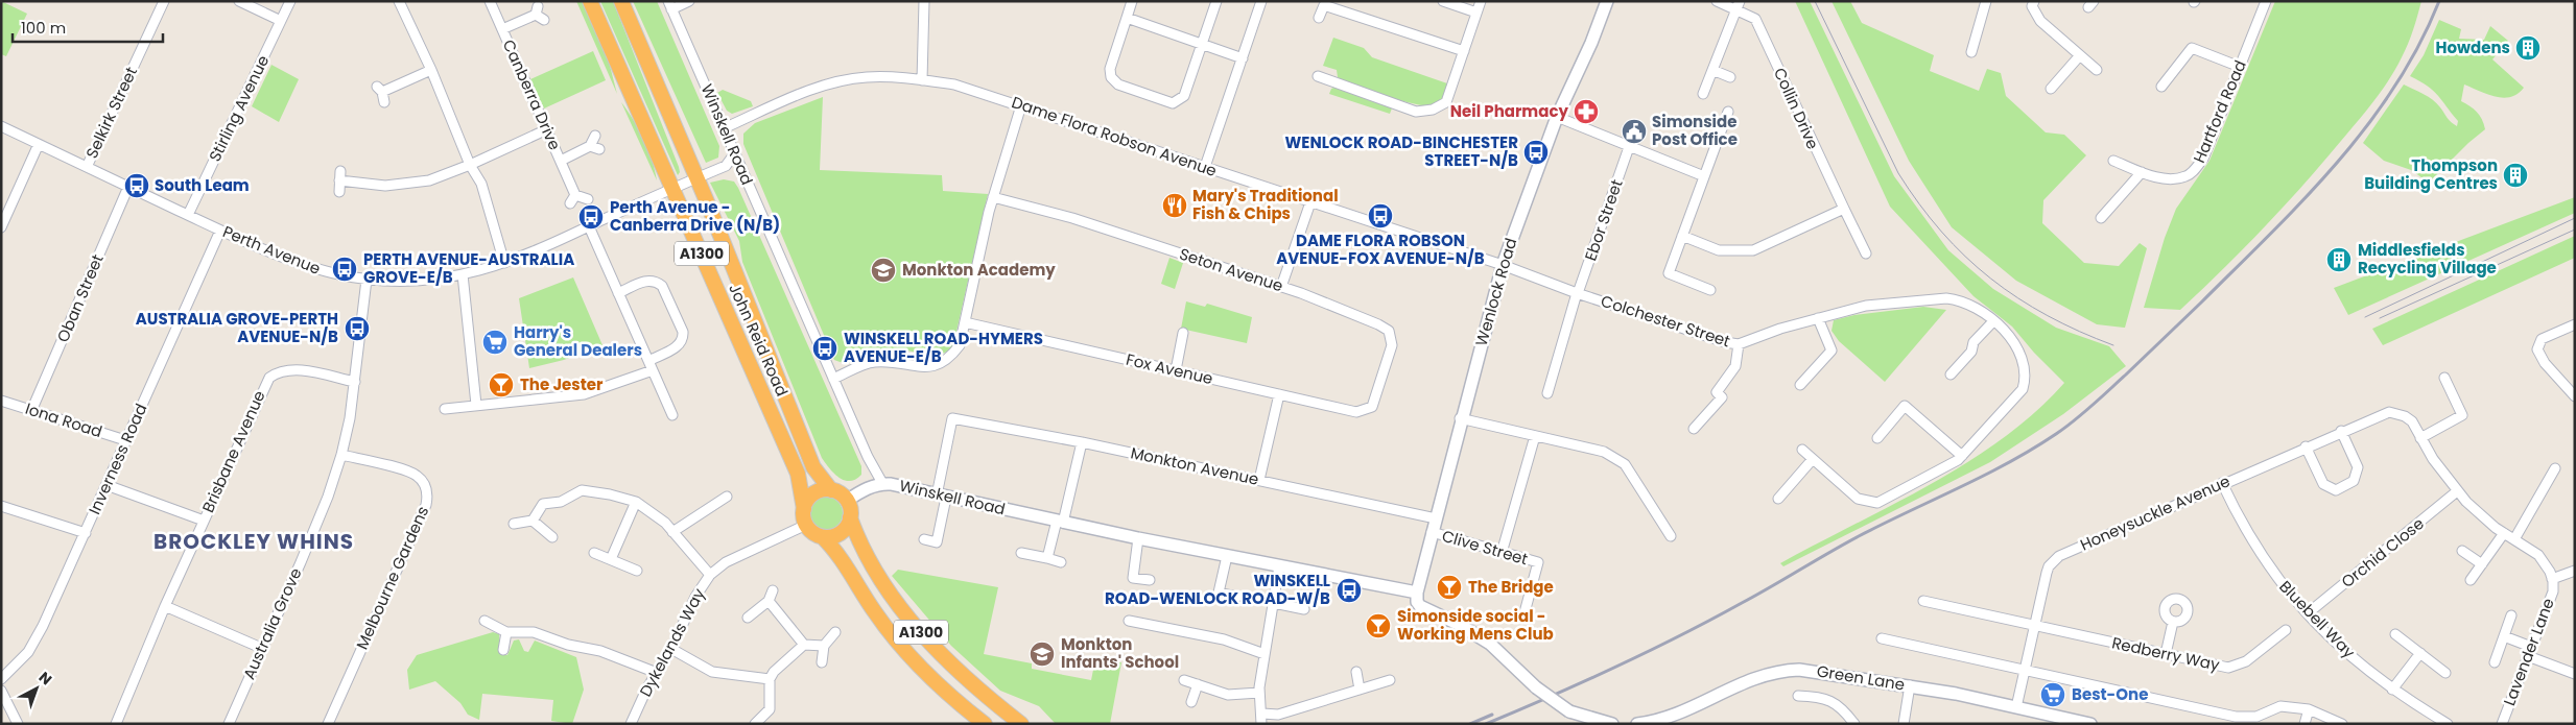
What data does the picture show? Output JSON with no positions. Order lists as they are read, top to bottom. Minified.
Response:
{"streets":{"highway":["A1300","John Reid Road"],"street":["Canberra Drive","Stirling Avenue","Collin Drive","Hartford Road","Selkirk Street","Winskell Road","Dame Flora Robson Avenue","Ebor Street","Perth Avenue","Seton Avenue","Wenlock Road","Oban Street","Colchester Street","Fox Avenue","Iona Road","Brisbane Avenue","Inverness Road","Monkton Avenue","Honeysuckle Avenue","Clive Street","Orchid Close","Melbourne Gardens","Bluebell Way","Australia Grove","Dykelands Way","Lavender Lane","Redberry Way","Green Lane"]},"crossings":[["Stirling Avenue","Perth Avenue"],["Selkirk Street","Perth Avenue"],["Winskell Road","Dame Flora Robson Avenue"],["Winskell Road","Wenlock Road"],["Winskell Road","Monkton Avenue"],["Dame Flora Robson Avenue","Wenlock Road"],["Dame Flora Robson Avenue","Colchester Street"],["Ebor Street","Colchester Street"],["Perth Avenue","Oban Street"],["Perth Avenue","John Reid Road"],["Perth Avenue","Inverness Road"],["Perth Avenue","Australia Grove"],["A1300","John Reid Road"],["A1300","Dykelands Way"],["Seton Avenue","Fox Avenue"],["Wenlock Road","Colchester Street"],["Wenlock Road","Monkton Avenue"],["Wenlock Road","Clive Street"],["Oban Street","Iona Road"],["John Reid Road","Dykelands Way"],["Iona Road","Inverness Road"],["Brisbane Avenue","Australia Grove"],["Honeysuckle Avenue","Bluebell Way"],["Honeysuckle Avenue","Redberry Way"],["Honeysuckle Avenue","Green Lane"],["Orchid Close","Bluebell Way"],["Melbourne Gardens","Australia Grove"]],"districts":["BROCKLEY WHINS"],"places":{"building":["Howdens","Thompson Building Centres","Middlesfields Recycling Village"],"pharmacy":["Neil Pharmacy"],"public building":["Simonside Post Office"],"bus stop":["WENLOCK ROAD-BINCHESTER STREET-N/B","South Leam","DAME FLORA ROBSON AVENUE-FOX AVENUE-N/B","Perth Avenue - Canberra Drive (N/B)","PERTH AVENUE-AUSTRALIA GROVE-E/B","AUSTRALIA GROVE-PERTH AVENUE-N/B","WINSKELL ROAD-HYMERS AVENUE-E/B","WINSKELL ROAD-WENLOCK ROAD-W/B"],"restaurant":["Mary's Traditional Fish & Chips"],"school or university":["Monkton Academy","Monkton Infants' School"],"supermarket":["Harry's General Dealers","Best-One"],"bar":["The Jester","The Bridge","Simonside social - Working Mens Club"]},"scale_bar":"100 m","north":"top right"}
